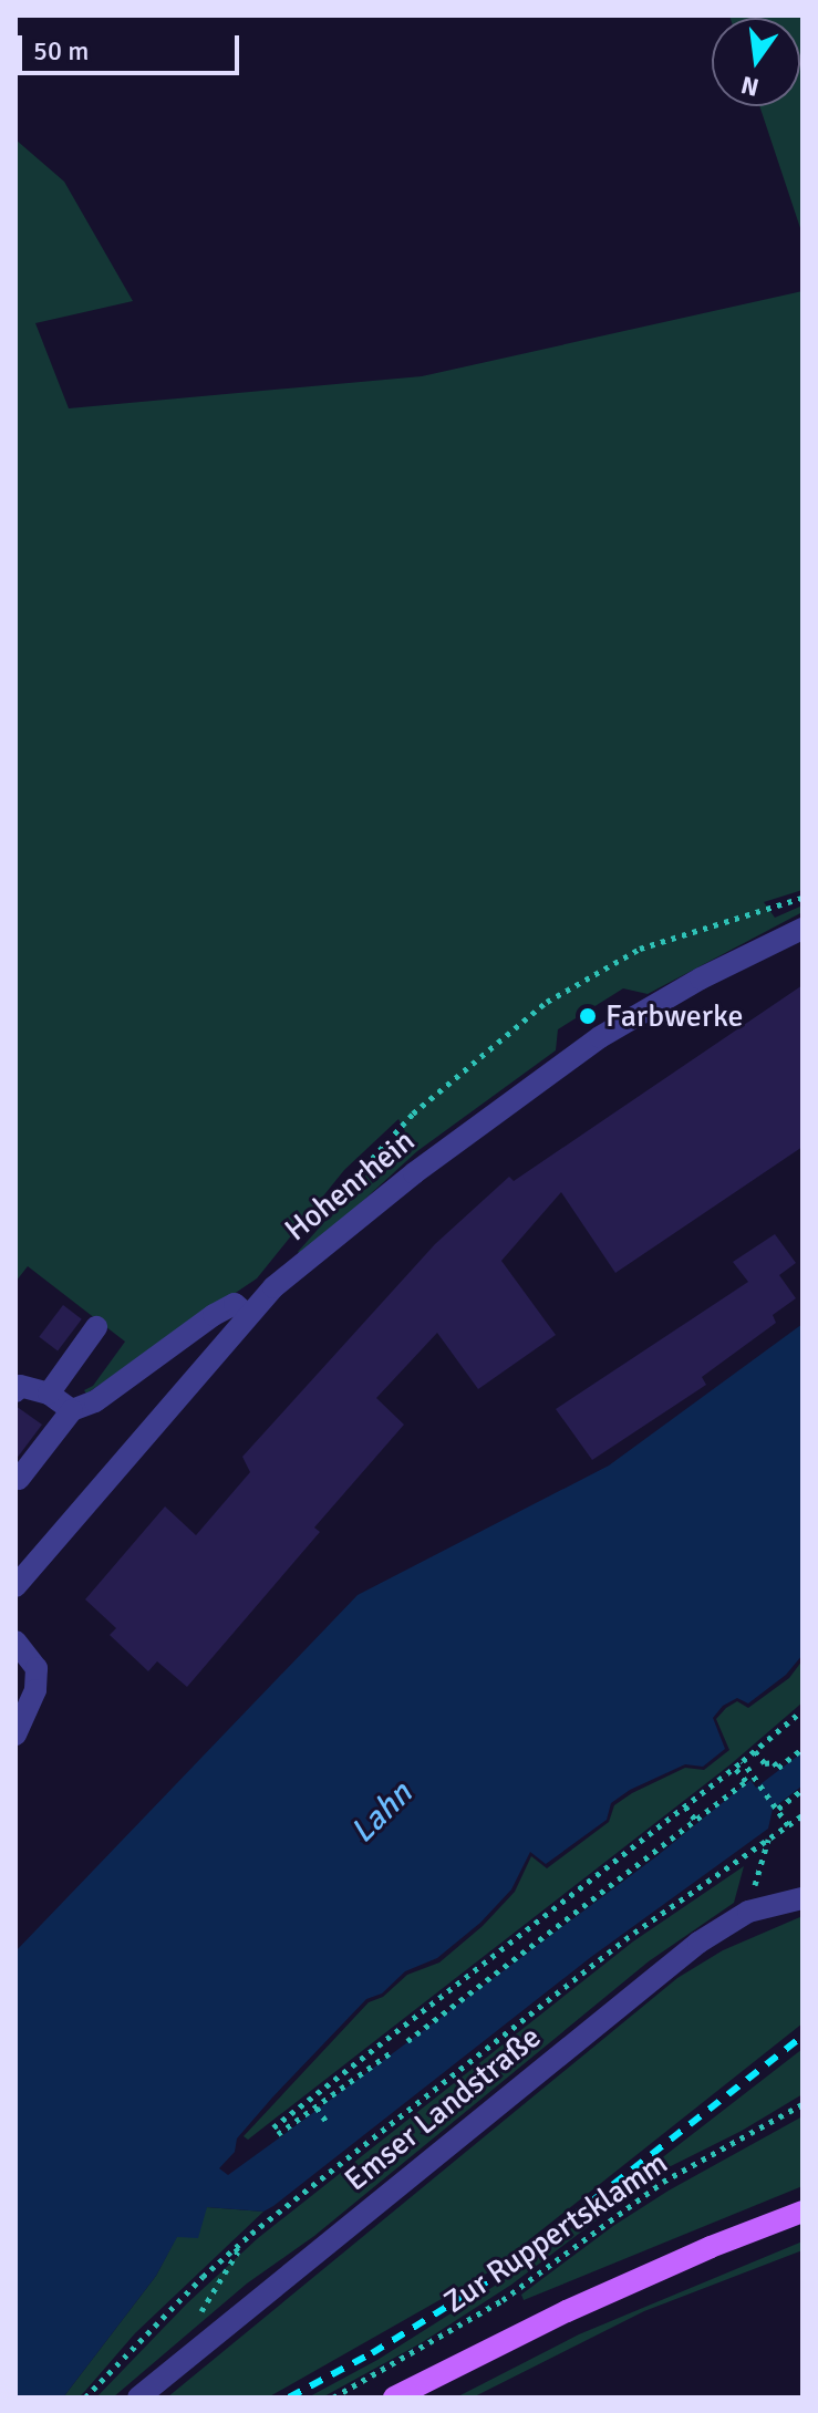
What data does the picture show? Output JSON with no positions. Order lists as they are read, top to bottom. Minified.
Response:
{"streets":{"street":["Hohenrhein","Emser Landstraße"],"path":["Zur Ruppertsklamm"]},"water":["Lahn"],"places":["Farbwerke"],"scale_bar":"50 m","north":"bottom"}
